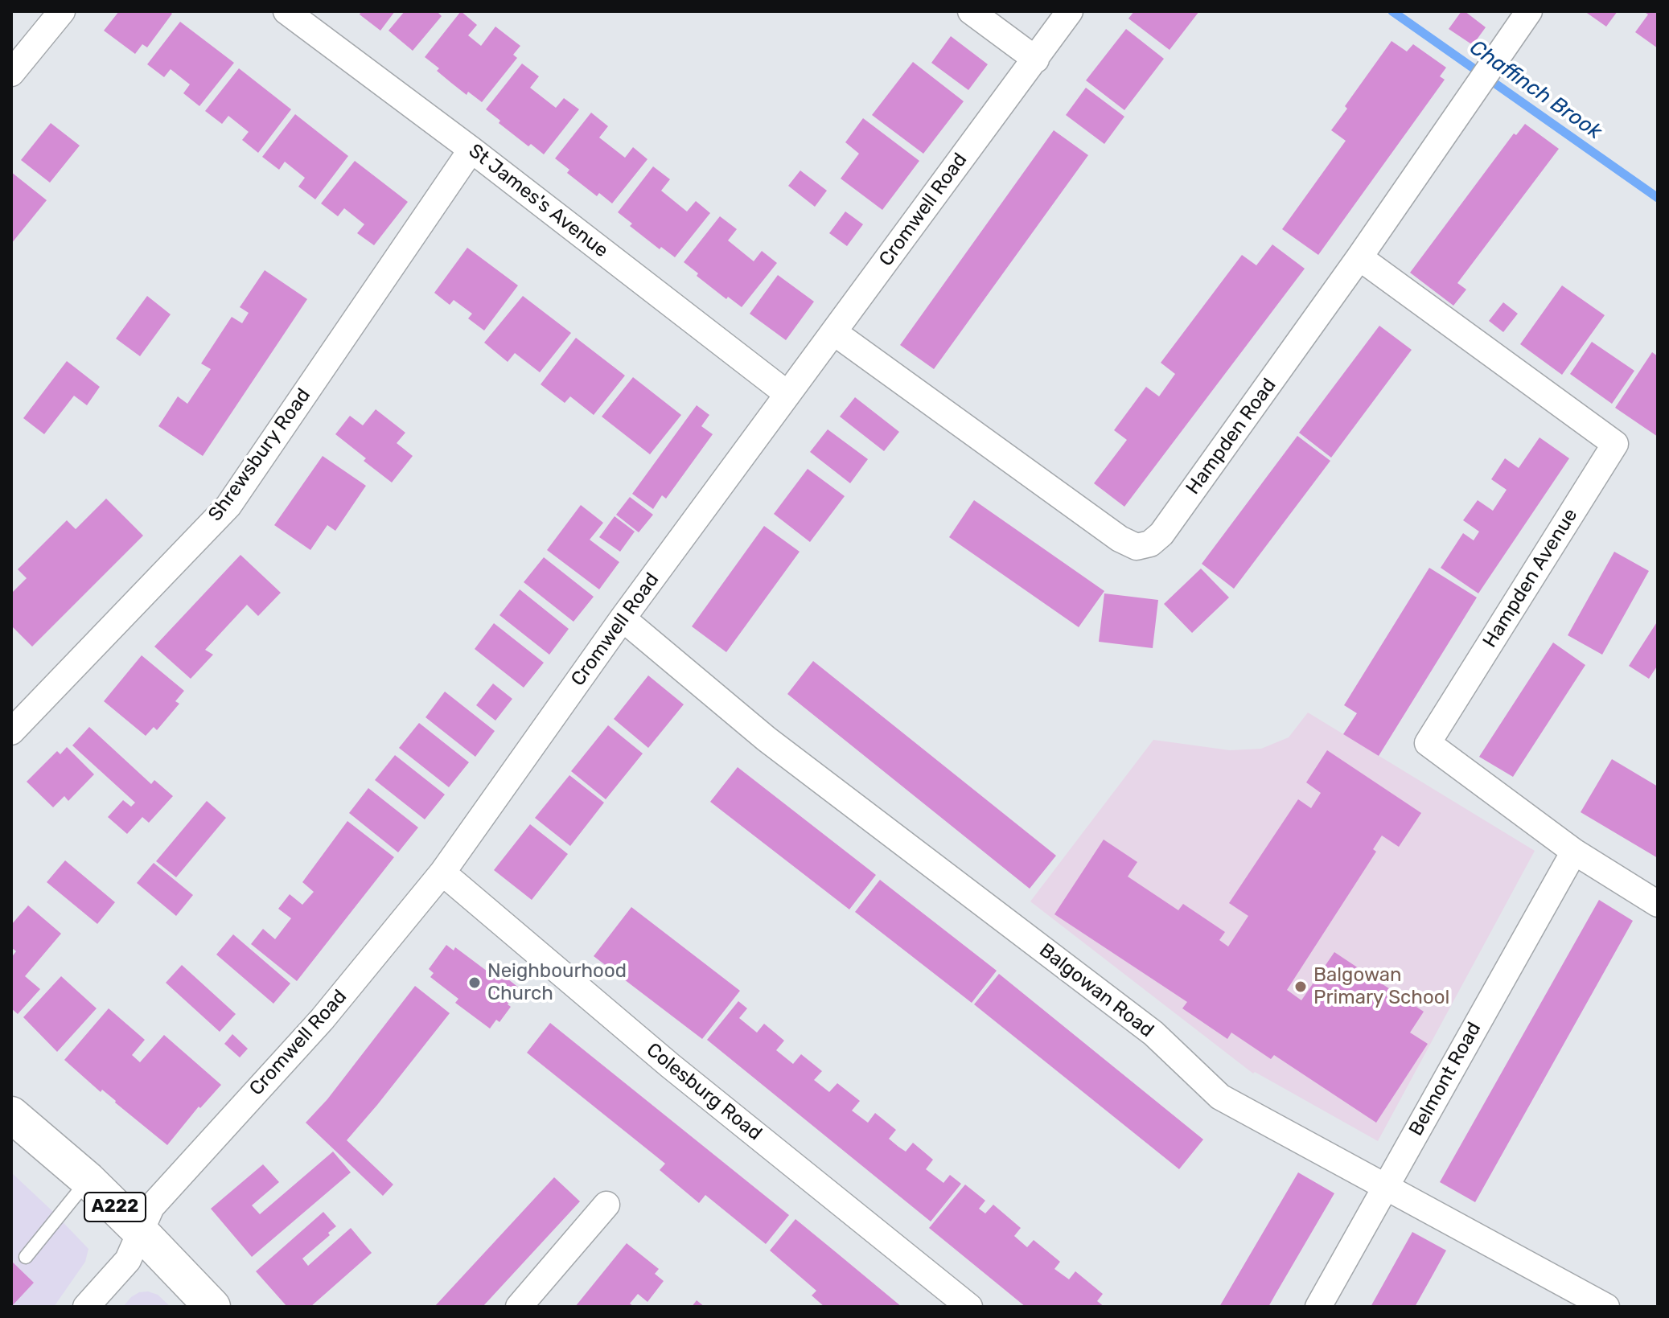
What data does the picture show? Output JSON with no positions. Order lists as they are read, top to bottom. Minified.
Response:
{"streets":{"main road":["A222"],"street":["St James's Avenue","Cromwell Road","Hampden Road","Shrewsbury Road","Hampden Avenue","Balgowan Road","Belmont Road","Colesburg Road"]},"crossings":[["St James's Avenue","Cromwell Road"],["St James's Avenue","Shrewsbury Road"],["Cromwell Road","Hampden Road"],["Cromwell Road","Balgowan Road"],["Cromwell Road","Colesburg Road"],["Cromwell Road","A222"],["Hampden Road","Hampden Avenue"],["Hampden Avenue","Belmont Road"],["Balgowan Road","Belmont Road"]],"water":["Chaffinch Brook"],"places":["Neighbourhood Church","Balgowan Primary School"]}
